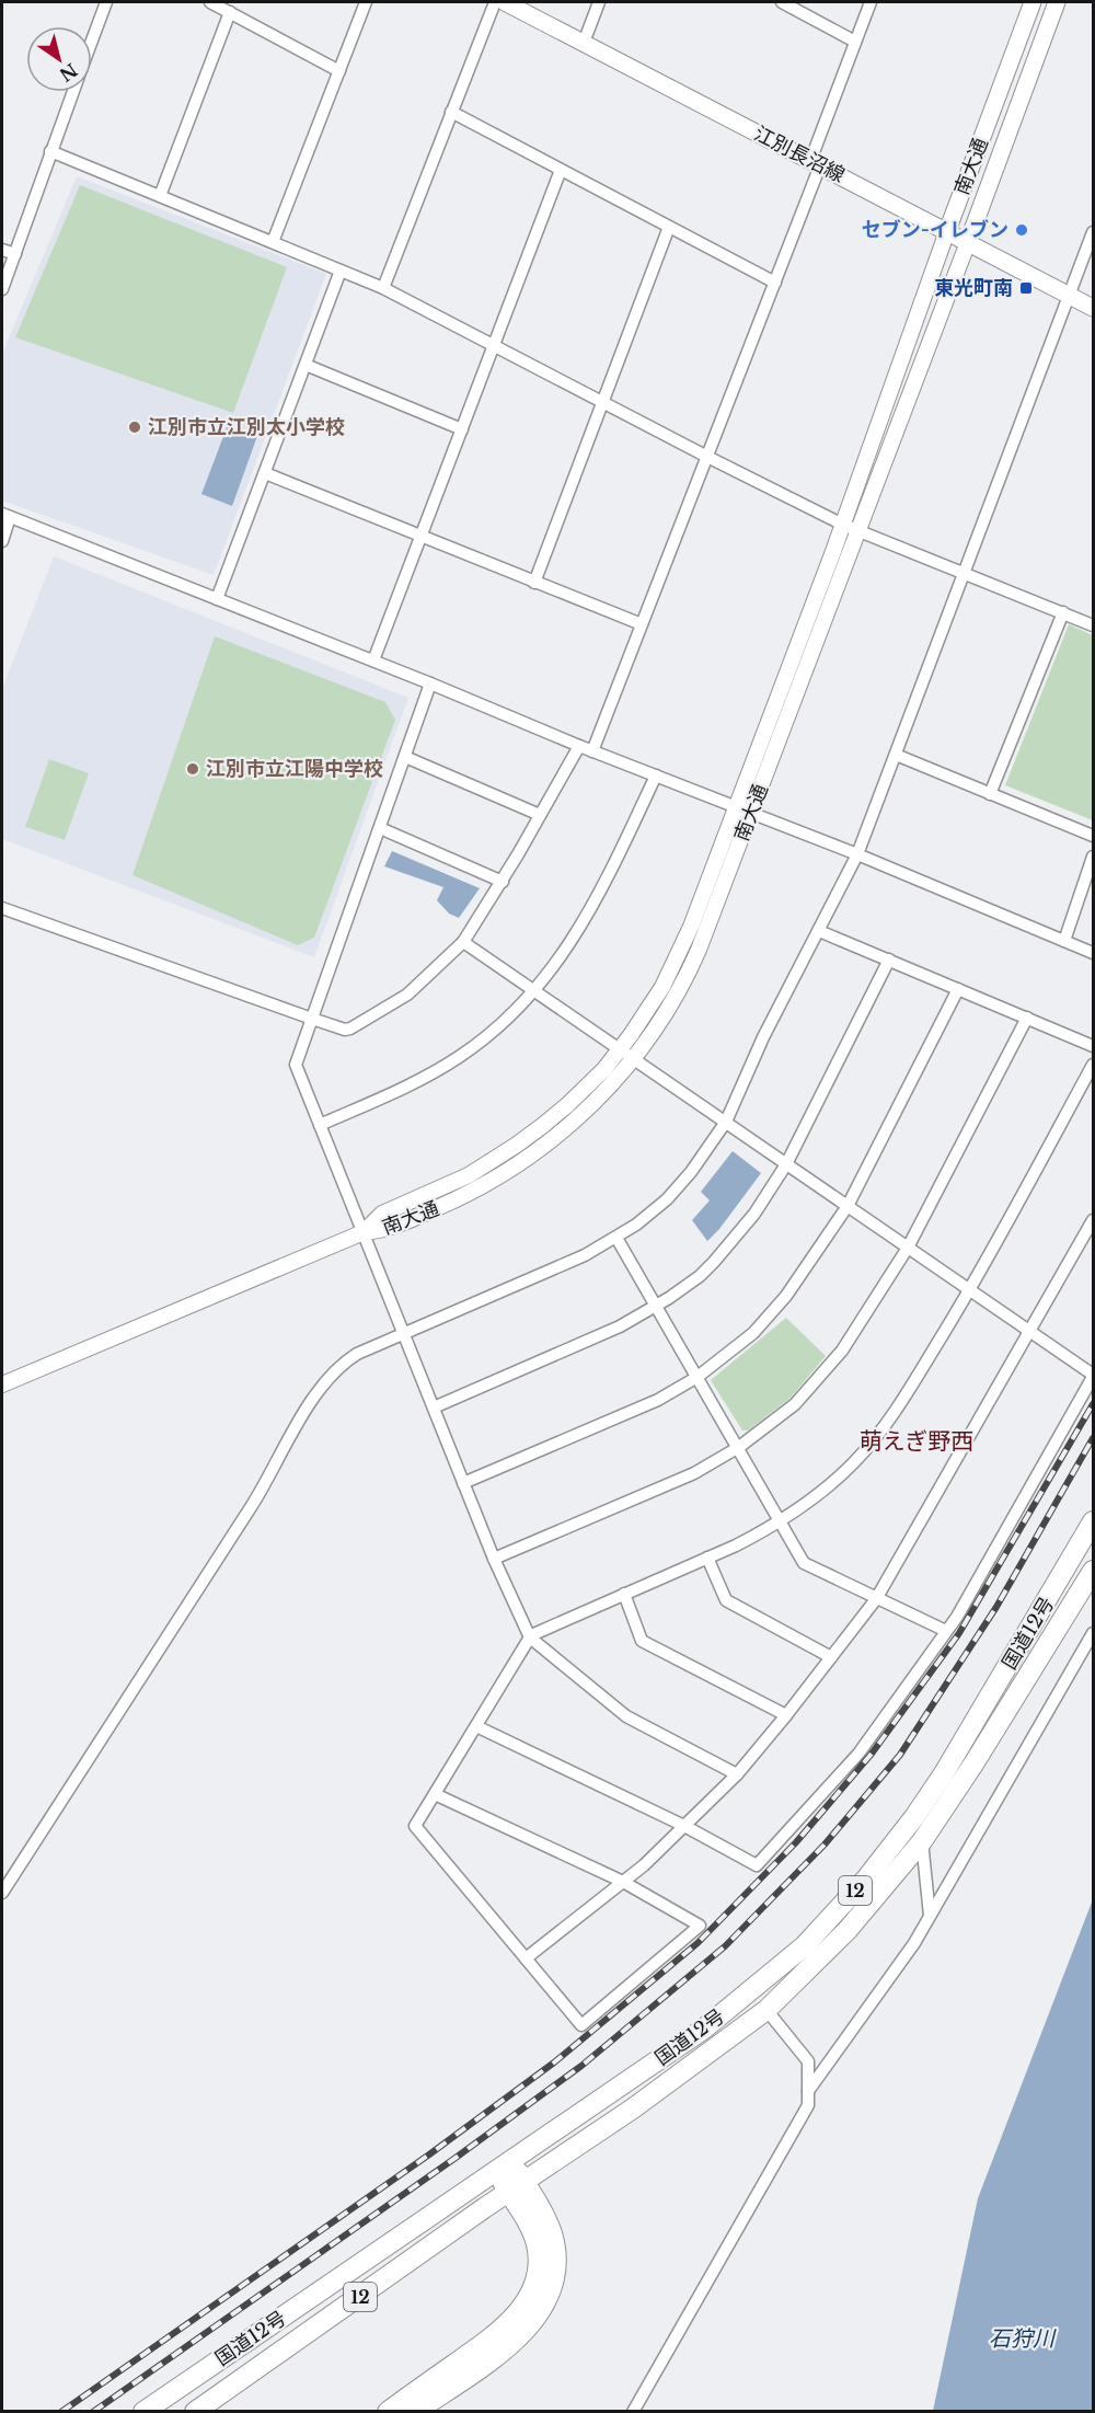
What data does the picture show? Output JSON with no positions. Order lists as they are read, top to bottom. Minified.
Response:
{"streets":{"highway":["国道12号","12"],"main road":["江別長沼線","南大通"]},"crossings":[["江別長沼線","南大通"]],"districts":["萌えぎ野西"],"water":["石狩川"],"places":{"other":["セブン-イレブン","江別市立江別太小学校","江別市立江陽中学校"],"transit":["東光町南"]},"north":"bottom right"}
